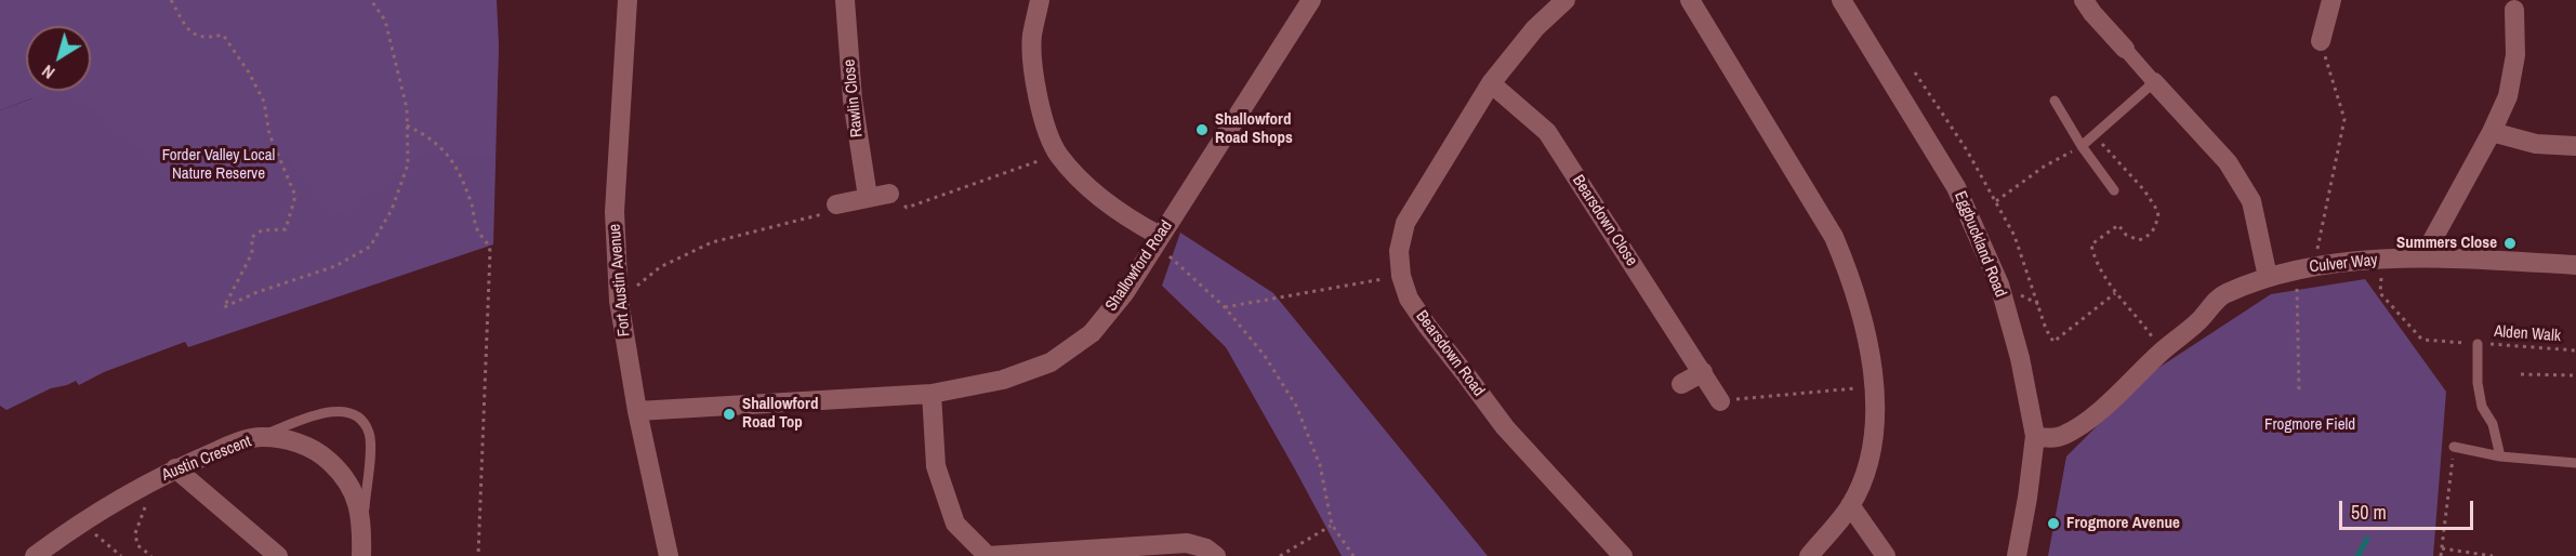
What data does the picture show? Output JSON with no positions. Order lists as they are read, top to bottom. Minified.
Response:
{"streets":{"street":["Rawlin Close","Bearsdown Close","Eggbuckland Road","Culver Way","Shallowford Road","Fort Austin Avenue","Bearsdown Road","Austin Crescent"],"path":["Alden Walk"]},"crossings":[["Bearsdown Close","Bearsdown Road"],["Culver Way","Alden Walk"],["Shallowford Road","Fort Austin Avenue"]],"parks":["Forder Valley Local Nature Reserve","Frogmore Field"],"places":["Shallowford Road Shops","Summers Close","Shallowford Road Top","Frogmore Avenue"],"scale_bar":"50 m","north":"bottom left"}
